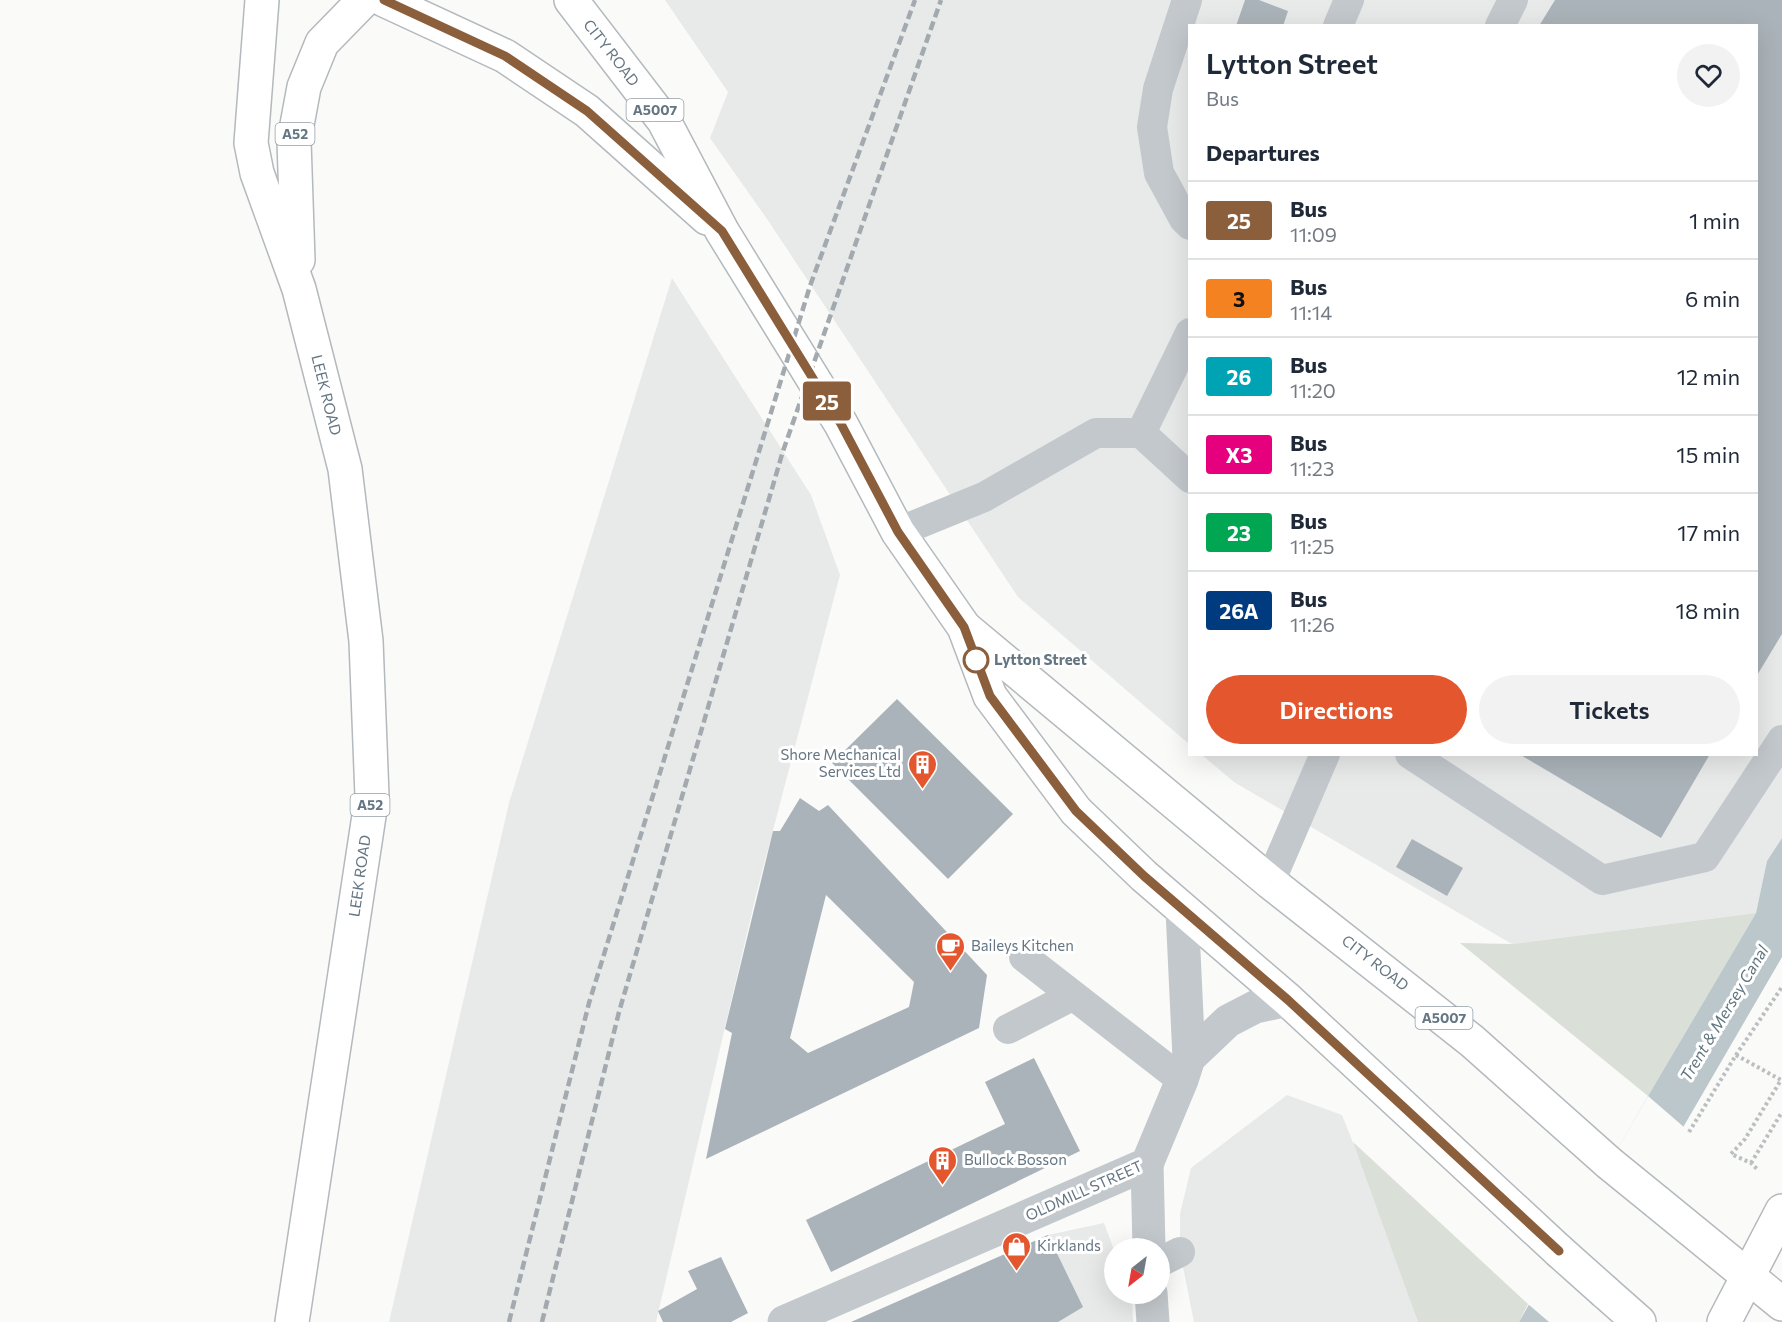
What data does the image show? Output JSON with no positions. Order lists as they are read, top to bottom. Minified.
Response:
{"streets":{"highway":["CITY ROAD","A5007","A52","LEEK ROAD"],"street":["OLDMILL STREET"]},"crossings":[["CITY ROAD","OLDMILL STREET"]],"water":["Trent & Mersey Canal"],"places":{"other":["Lytton Street"],"building":["Shore Mechanical Services Ltd","Bullock Bosson"],"cafe":["Baileys Kitchen"],"shop":["Kirklands"]},"lines":["bus line 25"],"north":"bottom left","page":{"on_map":"25","heading":[["Lytton Street","Bus"],"Departures"],"list":[{"mark":"25","name":"Bus","note":"11:09","value":"1 min"},{"mark":"3","name":"Bus","note":"11:14","value":"6 min"},{"mark":"26","name":"Bus","note":"11:20","value":"12 min"},{"mark":"X3","name":"Bus","note":"11:23","value":"15 min"},{"mark":"23","name":"Bus","note":"11:25","value":"17 min"},{"mark":"26A","name":"Bus","note":"11:26","value":"18 min"}],"buttons":["Directions","Tickets"]}}
